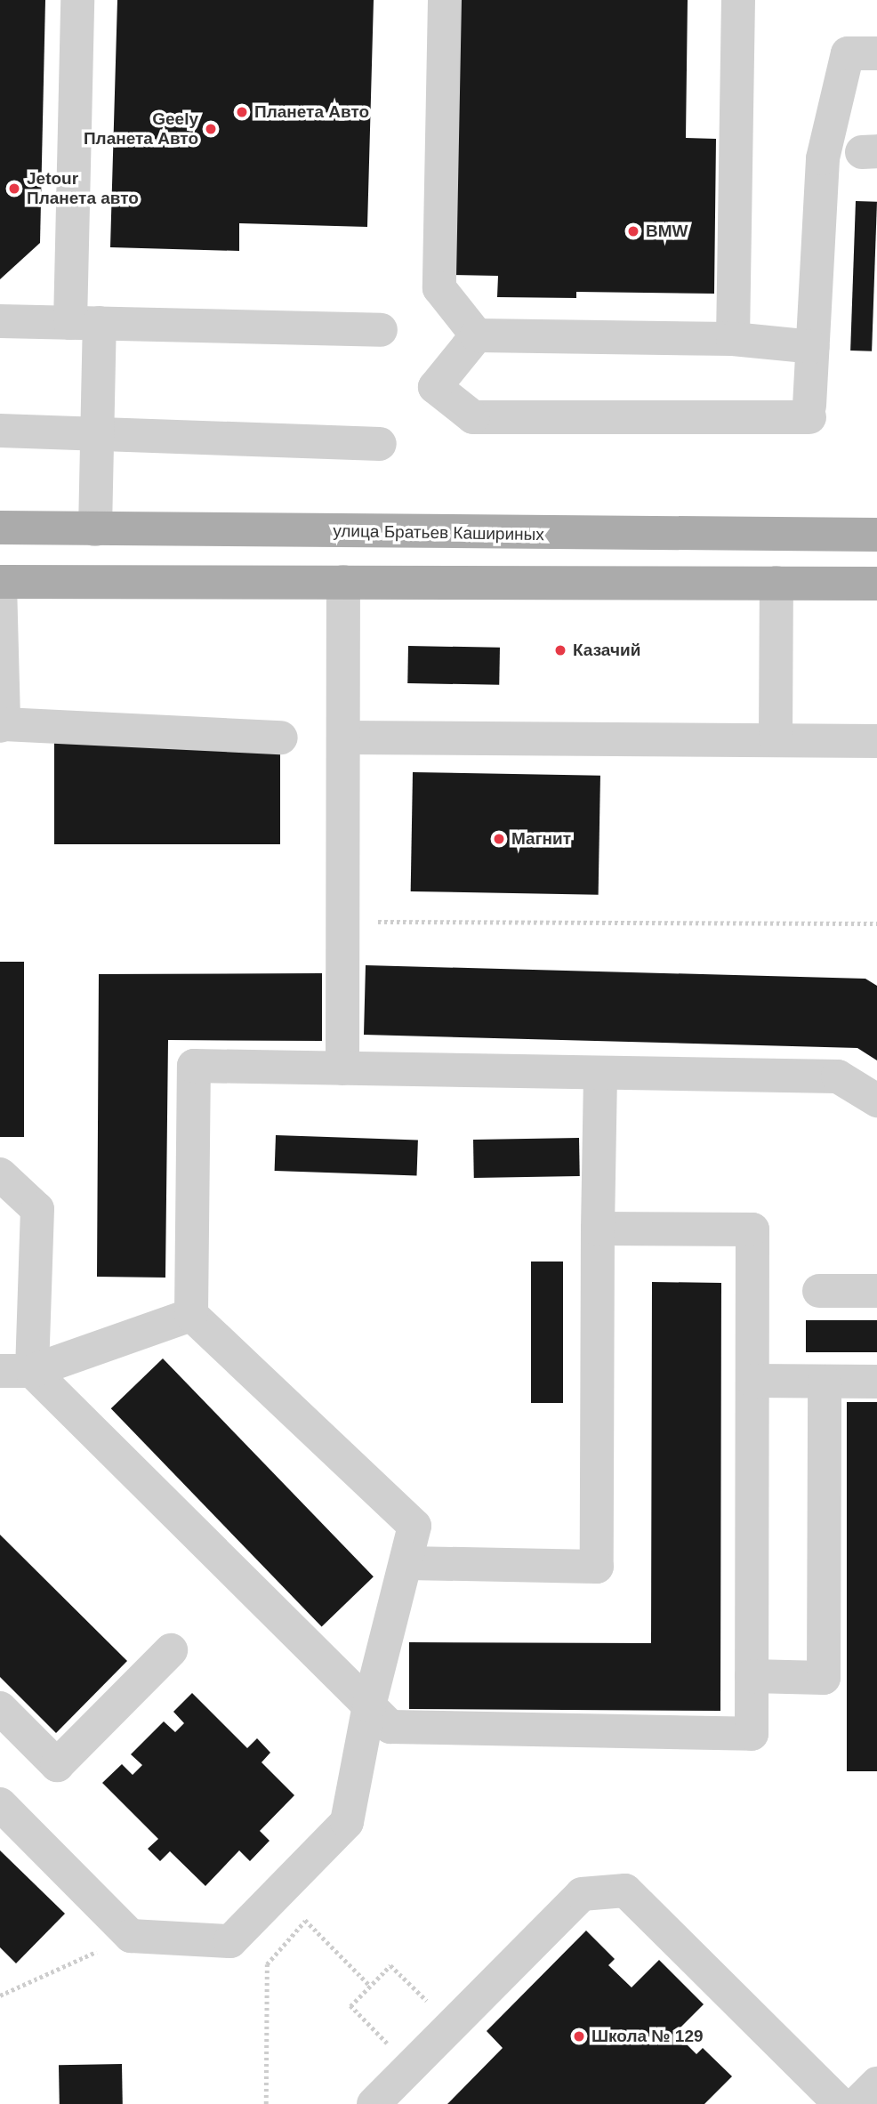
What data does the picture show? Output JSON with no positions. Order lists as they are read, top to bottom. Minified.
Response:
{"streets":{"main road":["улица Братьев Кашириных"]},"places":["Планета Авто","Geely Планета Авто","Jetour Планета авто","BMW","Казачий","Магнит","Школа № 129"]}
